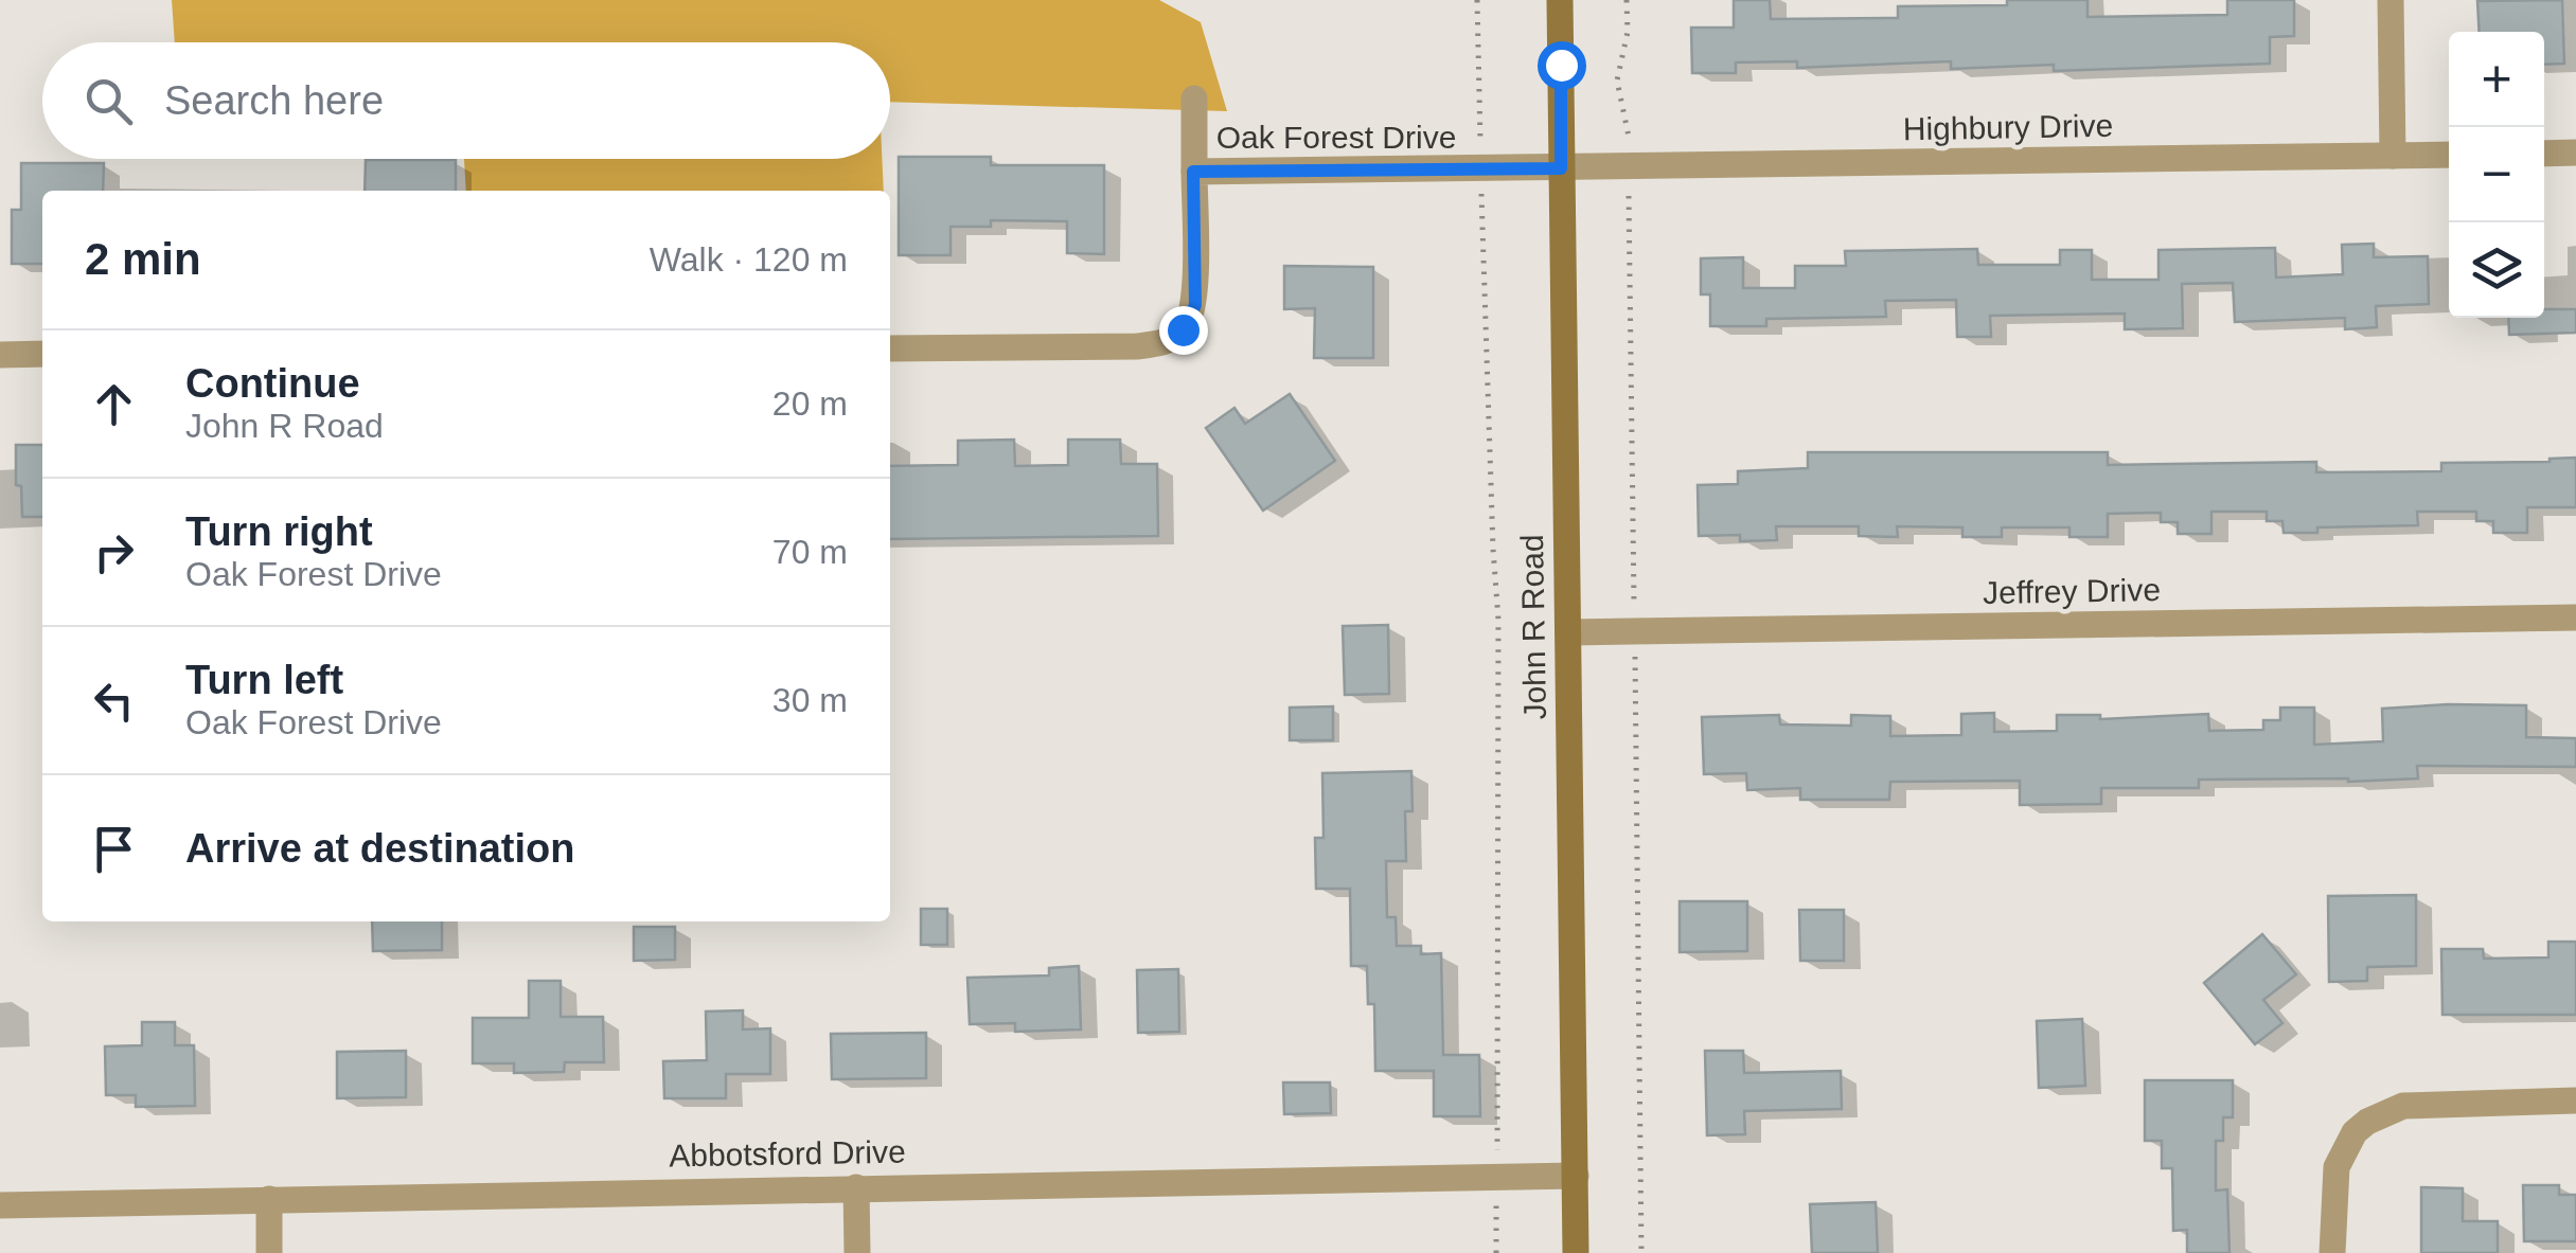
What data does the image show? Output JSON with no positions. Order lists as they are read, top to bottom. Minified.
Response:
{"streets":{"main road":["John R Road"],"street":["Highbury Drive","Oak Forest Drive","Jeffrey Drive","Abbotsford Drive"]},"crossings":[["Highbury Drive","Oak Forest Drive"],["Highbury Drive","John R Road"],["Oak Forest Drive","John R Road"],["Jeffrey Drive","John R Road"],["John R Road","Abbotsford Drive"]],"page":{"map_buttons":["+","−"],"search":"Search here","heading":["2 min","Walk · 120 m"],"list":[["Continue","John R Road","20 m"],["Turn right","Oak Forest Drive","70 m"],["Turn left","Oak Forest Drive","30 m"],"Arrive at destination"]}}
